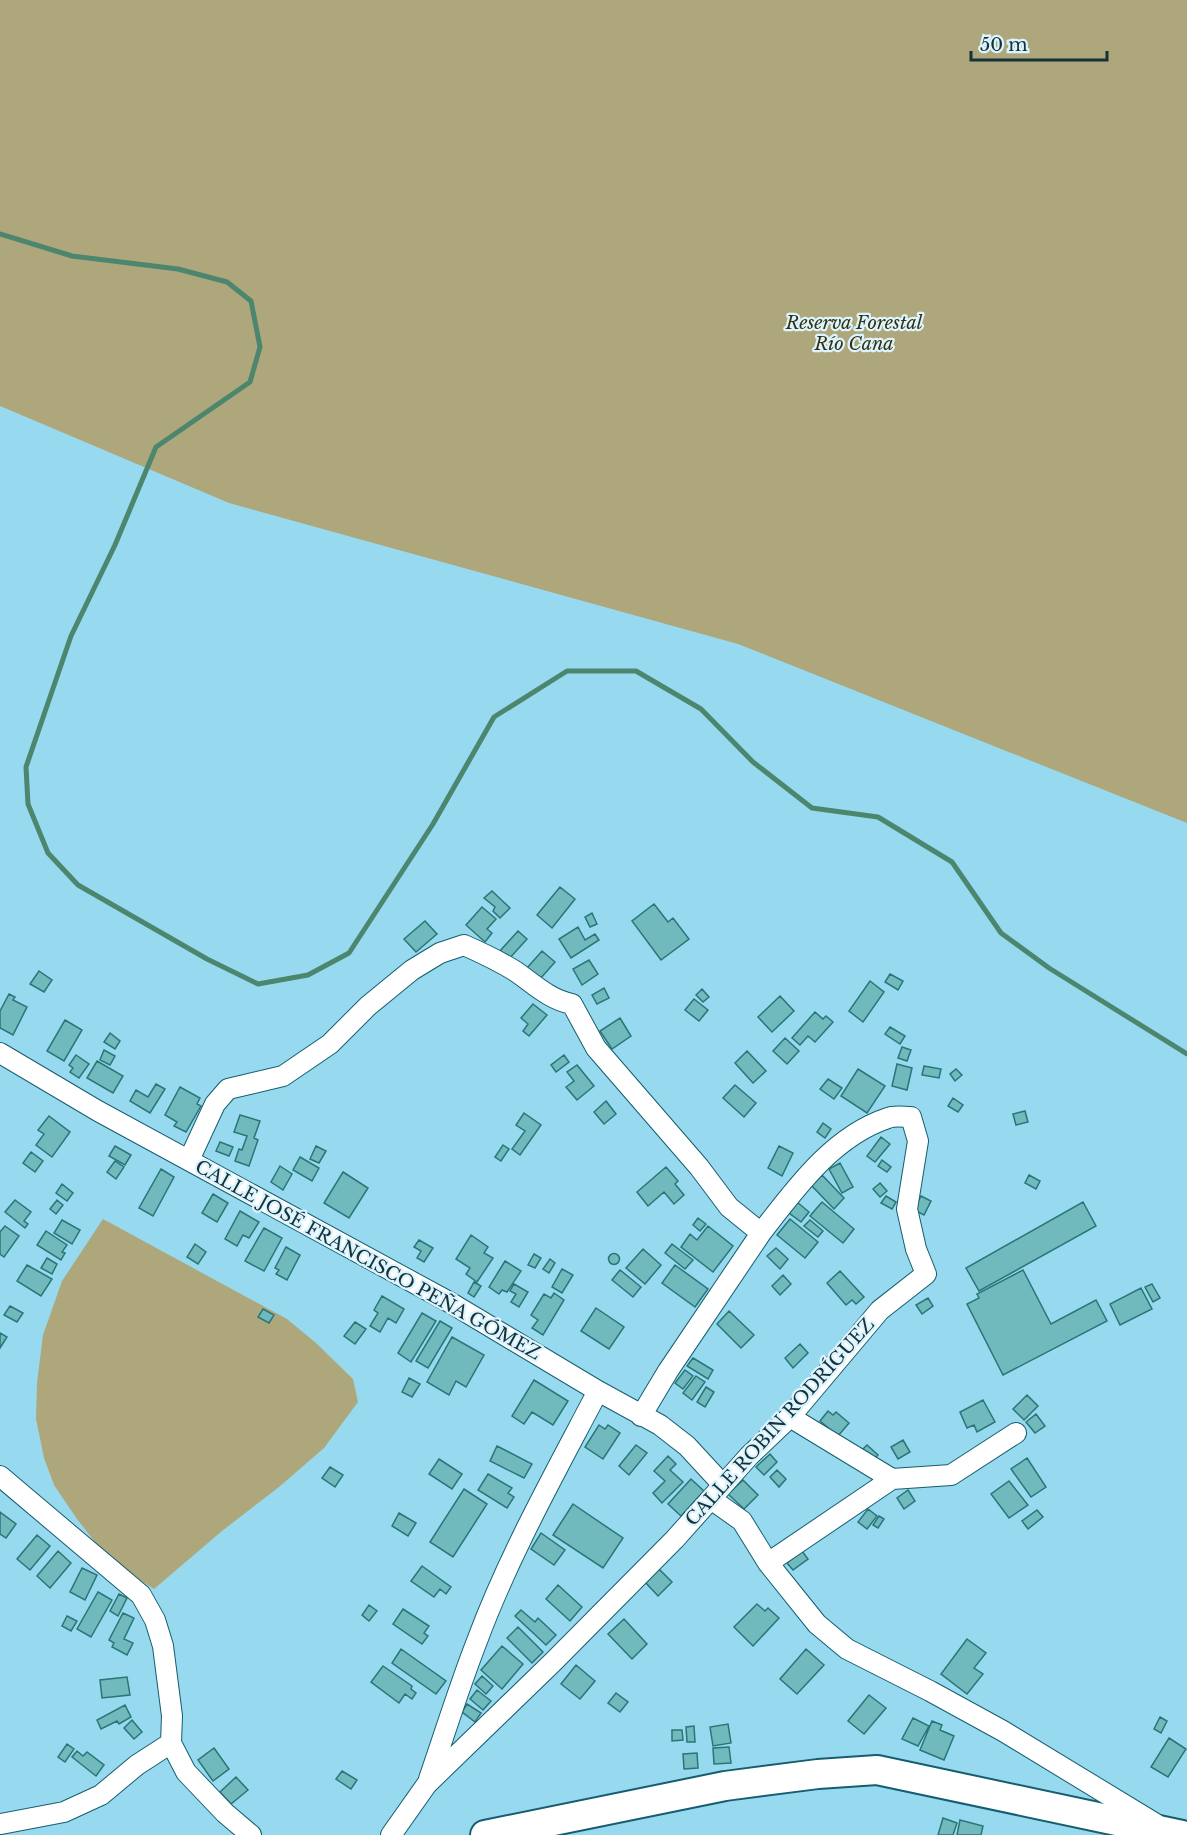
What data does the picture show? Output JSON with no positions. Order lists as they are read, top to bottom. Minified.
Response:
{"streets":{"street":["CALLE JOSÉ FRANCISCO PEÑA GÓMEZ","CALLE ROBIN RODRÍGUEZ"]},"crossings":[["CALLE JOSÉ FRANCISCO PEÑA GÓMEZ","CALLE ROBIN RODRÍGUEZ"]],"parks":["Reserva Forestal Río Cana"],"scale_bar":"50 m"}
